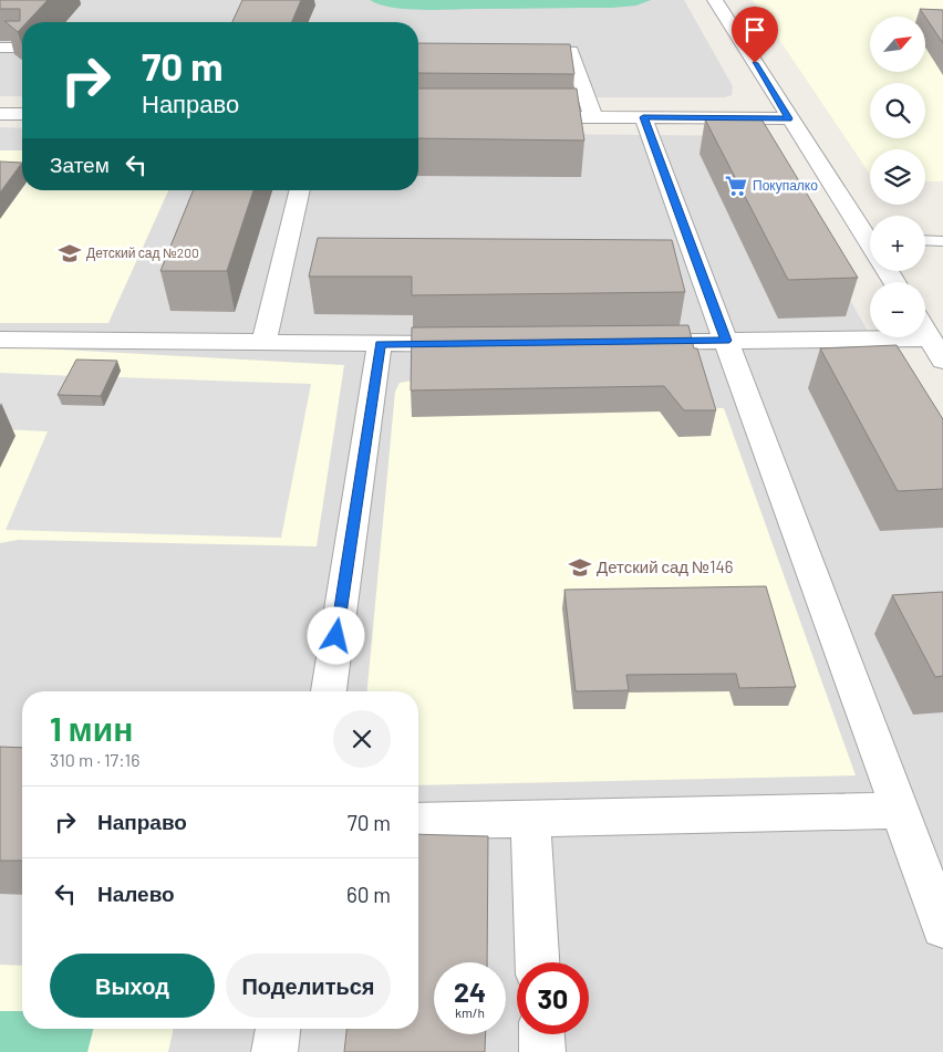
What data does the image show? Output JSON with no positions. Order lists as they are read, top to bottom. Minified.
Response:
{"places":{"supermarket":["Покупалко"],"school or university":["Детский сад №200","Детский сад №146"]},"north":"top right","page":{"map_buttons":["+","−"],"turn":["70 m","Направо"],"then":"Затем","heading":["1 мин","310 m · 17:16"],"list":[{"name":"Направо","value":"70 m"},{"name":"Налево","value":"60 m"}],"buttons":["Выход","Поделиться"],"speed":"24 km/h","limit":"30"}}
